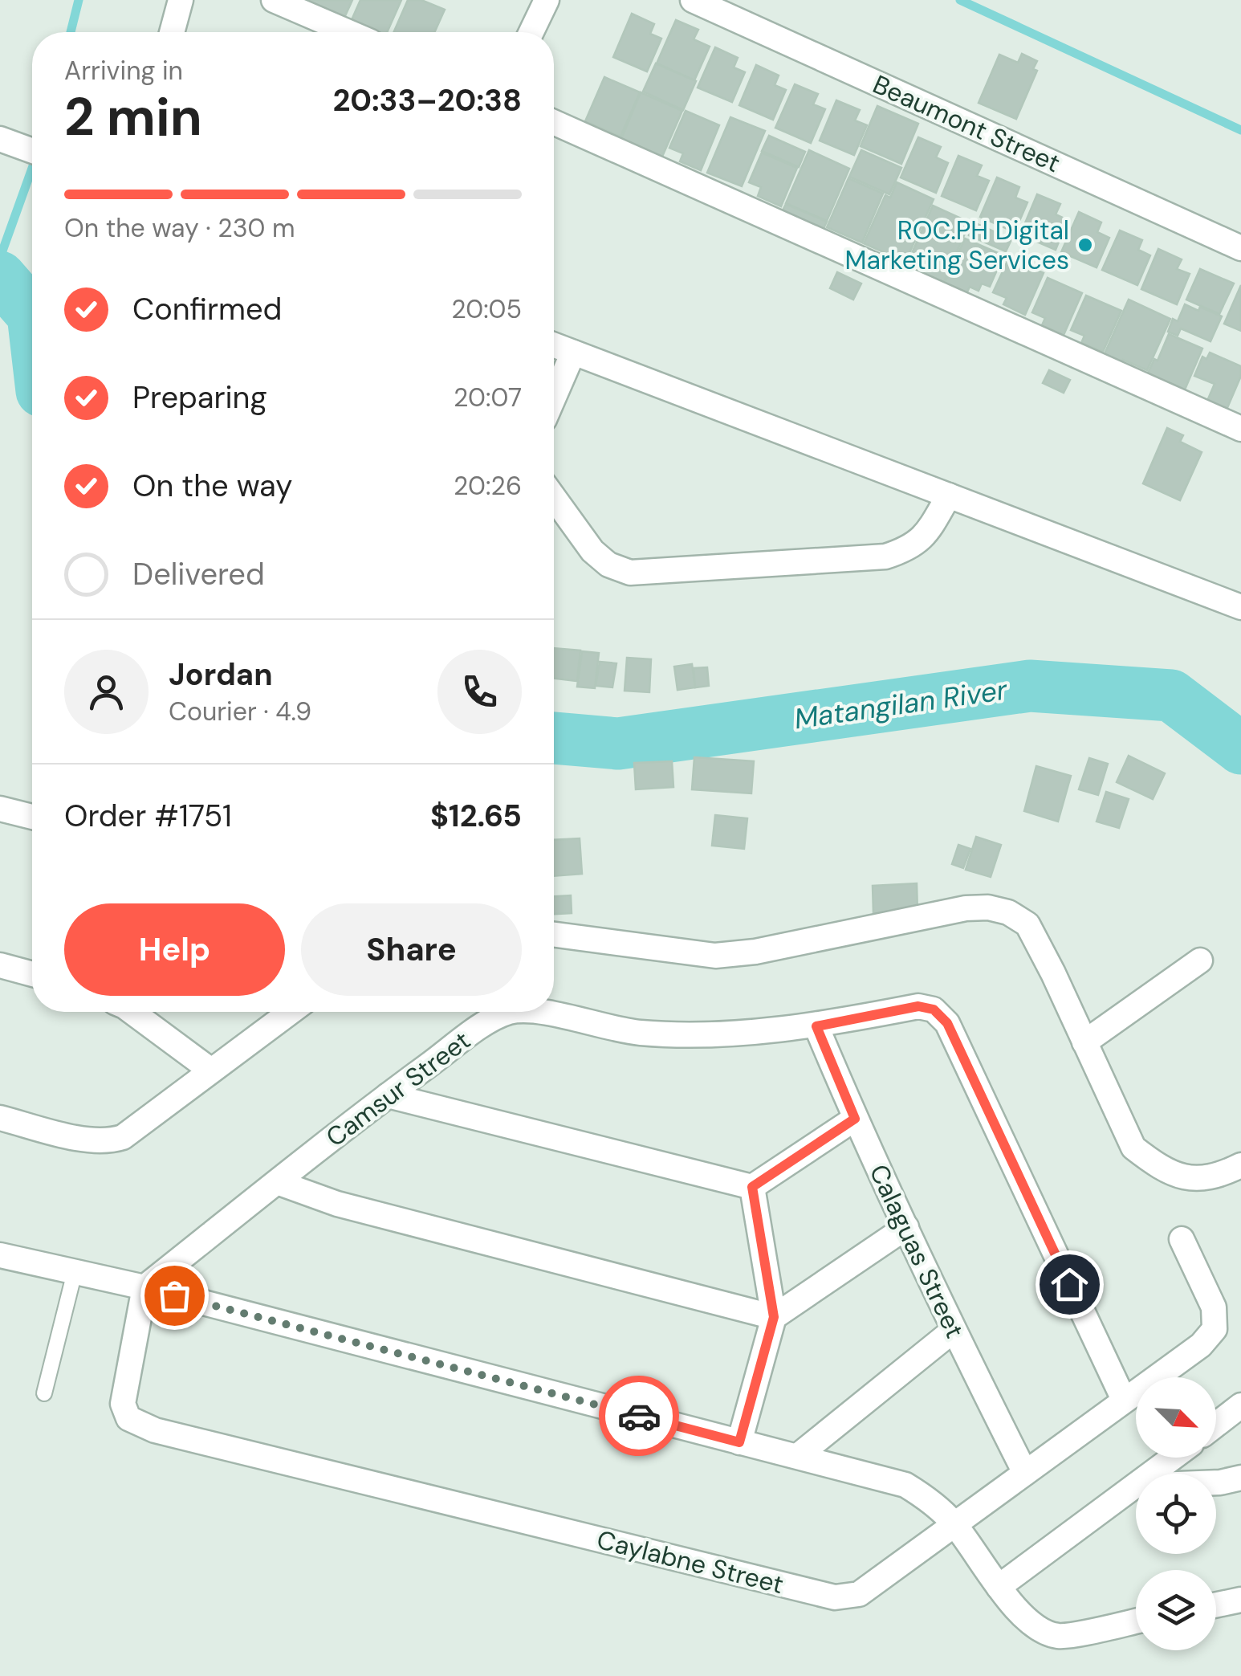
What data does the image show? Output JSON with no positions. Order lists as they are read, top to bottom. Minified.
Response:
{"streets":{"street":["Beaumont Street","Camsur Street","Calaguas Street","Caylabne Street"]},"crossings":[["Camsur Street","Calaguas Street"],["Camsur Street","Caylabne Street"],["Calaguas Street","Caylabne Street"]],"water":["Matangilan River"],"places":["ROC.PH Digital Marketing Services"],"north":"bottom right","page":{"heading":["2 min","Arriving in","20:33–20:38"],"panel":["Jordan","Courier · 4.9","Order #1751","$12.65"],"bar":"On the way · 230 m","list":[["Confirmed","20:05"],["Preparing","20:07"],["On the way","20:26"],"Delivered"],"buttons":["Help","Share"]}}
